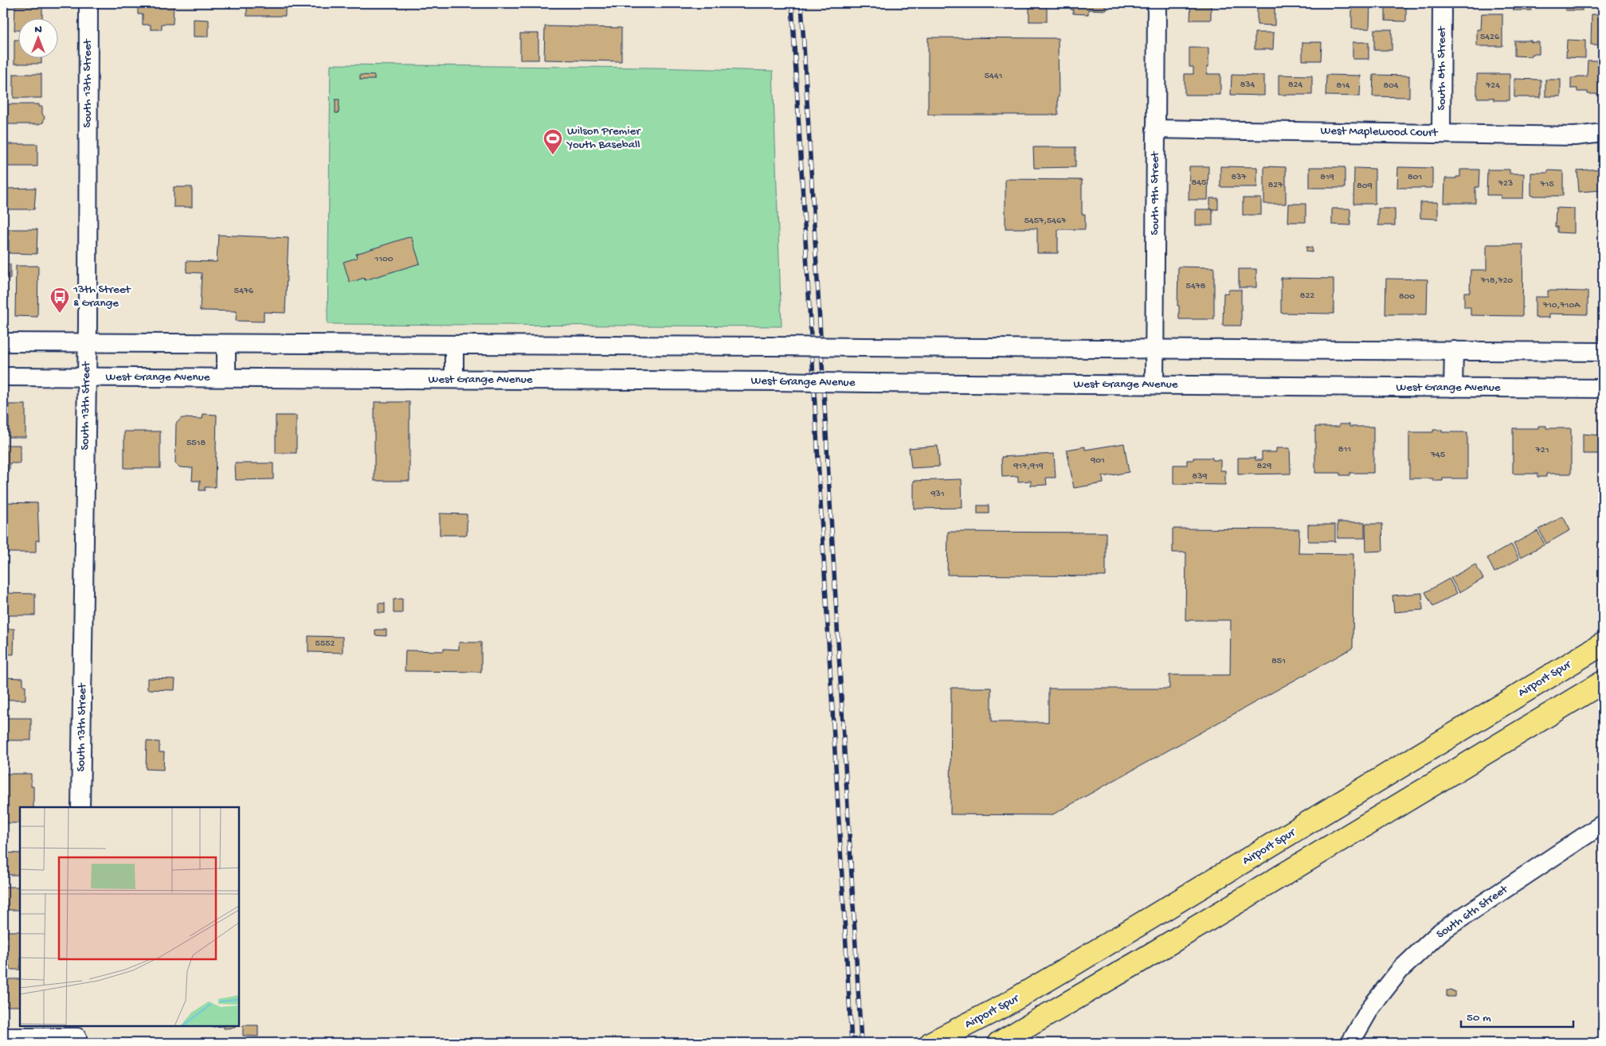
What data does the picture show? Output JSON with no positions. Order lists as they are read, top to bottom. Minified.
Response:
{"streets":{"highway":["Airport Spur"],"street":["South 8th Street","South 13th Street","West Maplewood Court","South 9th Street","West Grange Avenue","South 6th Street"]},"crossings":[["South 8th Street","West Maplewood Court"],["South 13th Street","West Grange Avenue"],["West Maplewood Court","South 9th Street"],["South 9th Street","West Grange Avenue"]],"places":{"sports":["Wilson Premier Youth Baseball"],"bus stop":["13th Street & Grange"]},"house_numbers":["5426","5441","834","824","814","804","724","837","819","801","845","723","715","827","809","5457,5467","1100","718,720","5478","5476","822","800","710,710A","5518","811","721","745","901","917,919","829","839","931","5552","851"],"scale_bar":"50 m","north":"top"}
